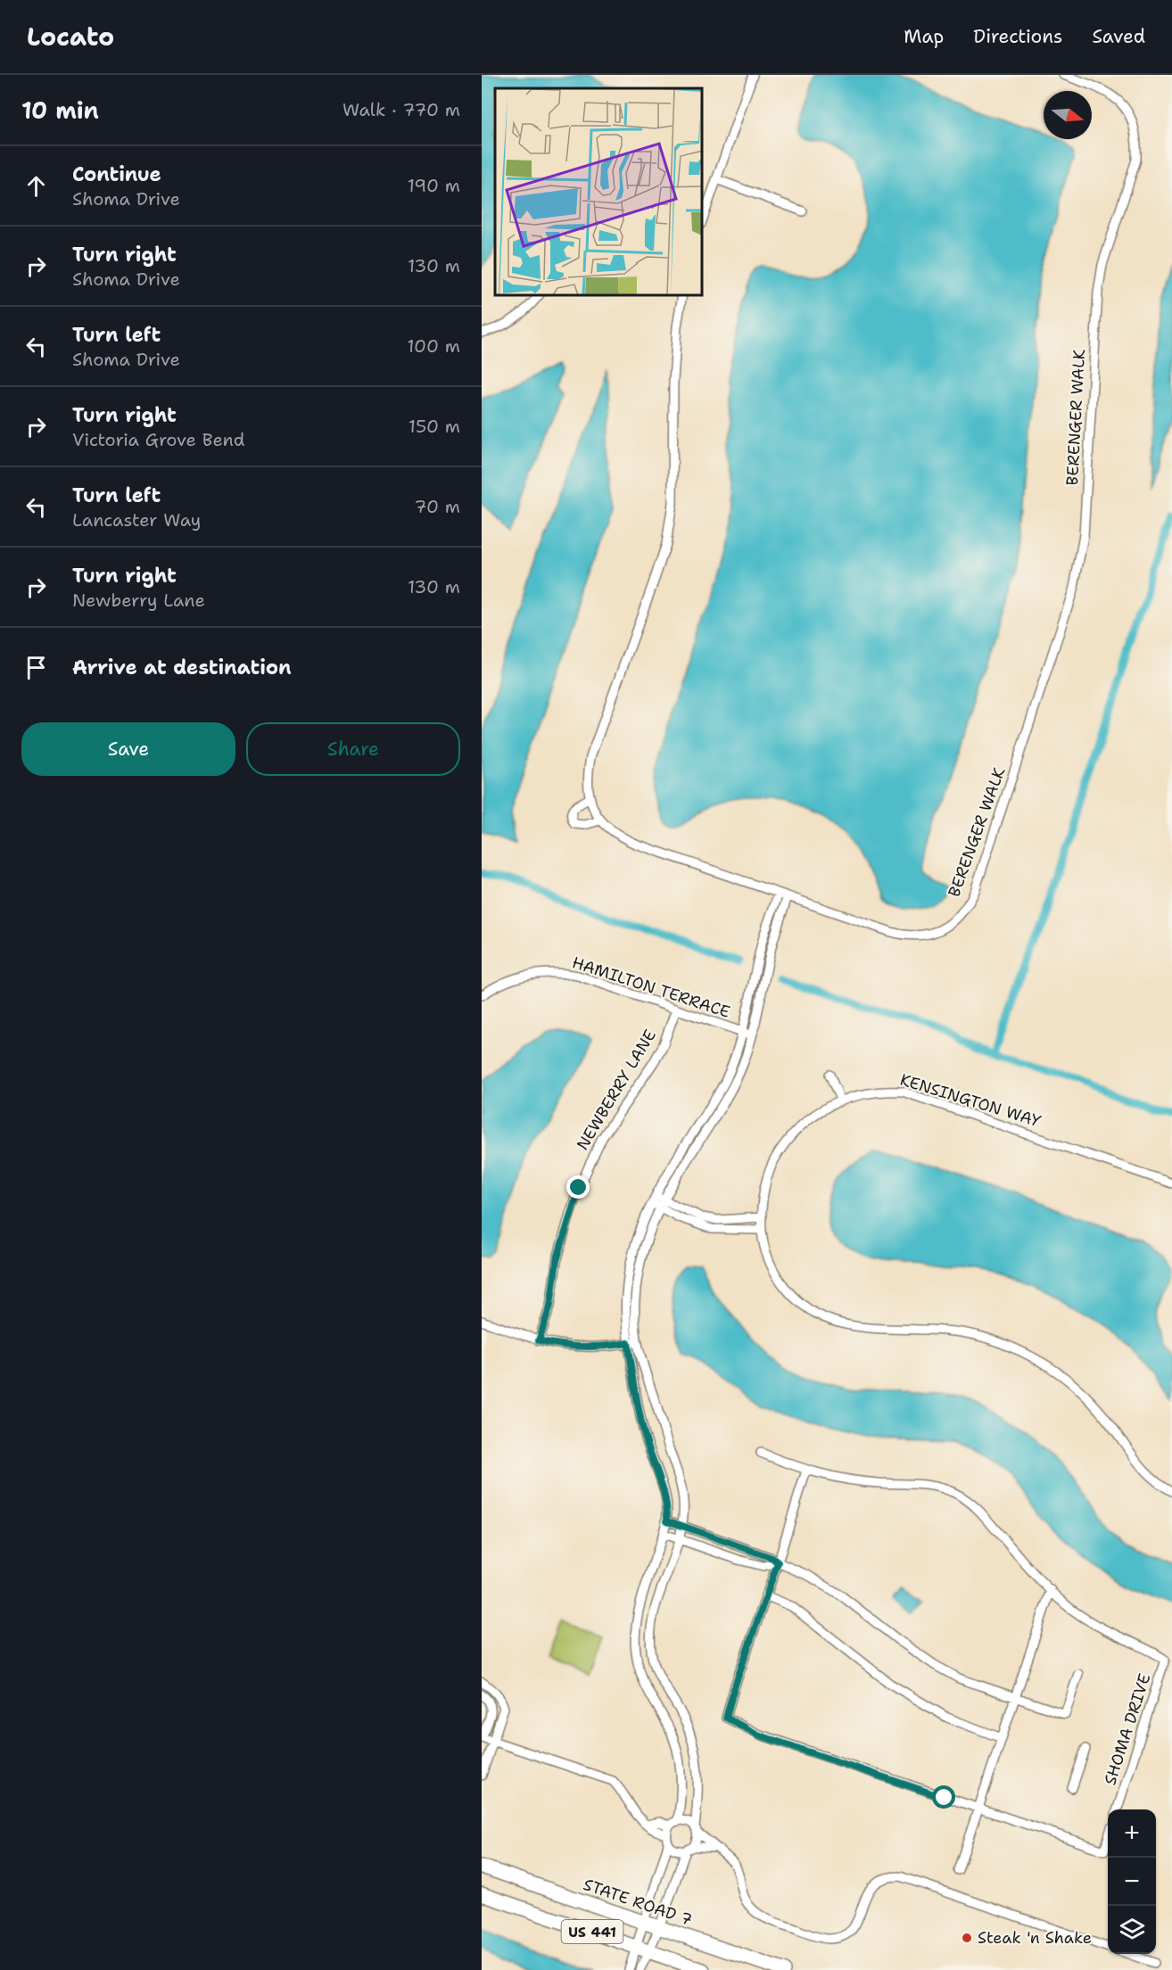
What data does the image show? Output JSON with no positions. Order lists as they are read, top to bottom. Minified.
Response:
{"streets":{"main road":["STATE ROAD 7","US 441"],"street":["BERENGER WALK","HAMILTON TERRACE","NEWBERRY LANE","KENSINGTON WAY","SHOMA DRIVE"]},"crossings":[["HAMILTON TERRACE","NEWBERRY LANE"]],"places":["Steak 'n Shake"],"north":"right","page":{"header":"Locato","nav":["Map","Directions","Saved"],"heading":["10 min","Walk · 770 m"],"list":[["Continue","Shoma Drive","190 m"],["Turn right","Shoma Drive","130 m"],["Turn left","Shoma Drive","100 m"],["Turn right","Victoria Grove Bend","150 m"],["Turn left","Lancaster Way","70 m"],["Turn right","Newberry Lane","130 m"],"Arrive at destination"],"buttons":["Save","Share"],"map_buttons":["+","−"]}}
